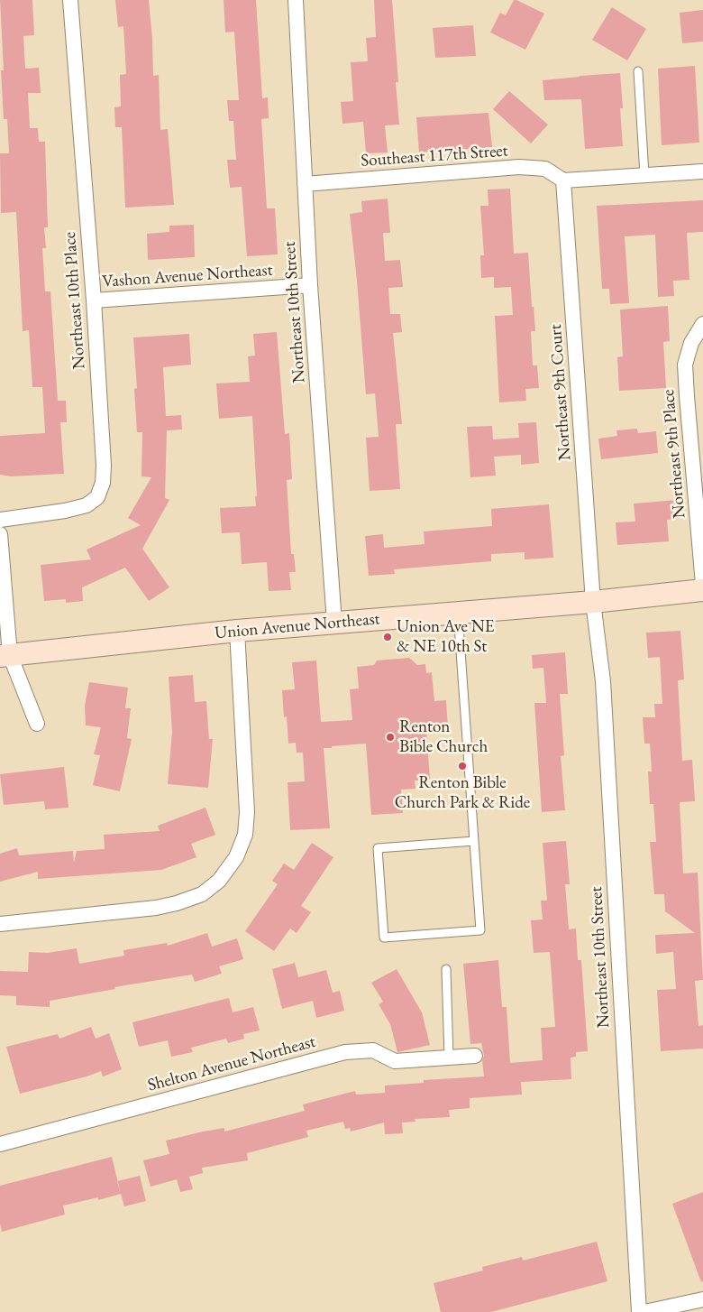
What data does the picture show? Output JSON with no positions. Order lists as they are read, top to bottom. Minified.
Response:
{"streets":{"street":["Southeast 117th Street","Vashon Avenue Northeast","Northeast 10th Place","Northeast 10th Street","Northeast 9th Court","Northeast 9th Place","Union Avenue Northeast","Shelton Avenue Northeast"]},"crossings":[["Southeast 117th Street","Northeast 10th Street"],["Southeast 117th Street","Northeast 9th Court"],["Vashon Avenue Northeast","Northeast 10th Place"],["Vashon Avenue Northeast","Northeast 10th Street"],["Northeast 10th Street","Northeast 9th Court"],["Northeast 10th Street","Union Avenue Northeast"],["Northeast 9th Court","Union Avenue Northeast"]],"places":["Union Ave NE & NE 10th St","Renton Bible Church","Renton Bible Church Park & Ride"]}
